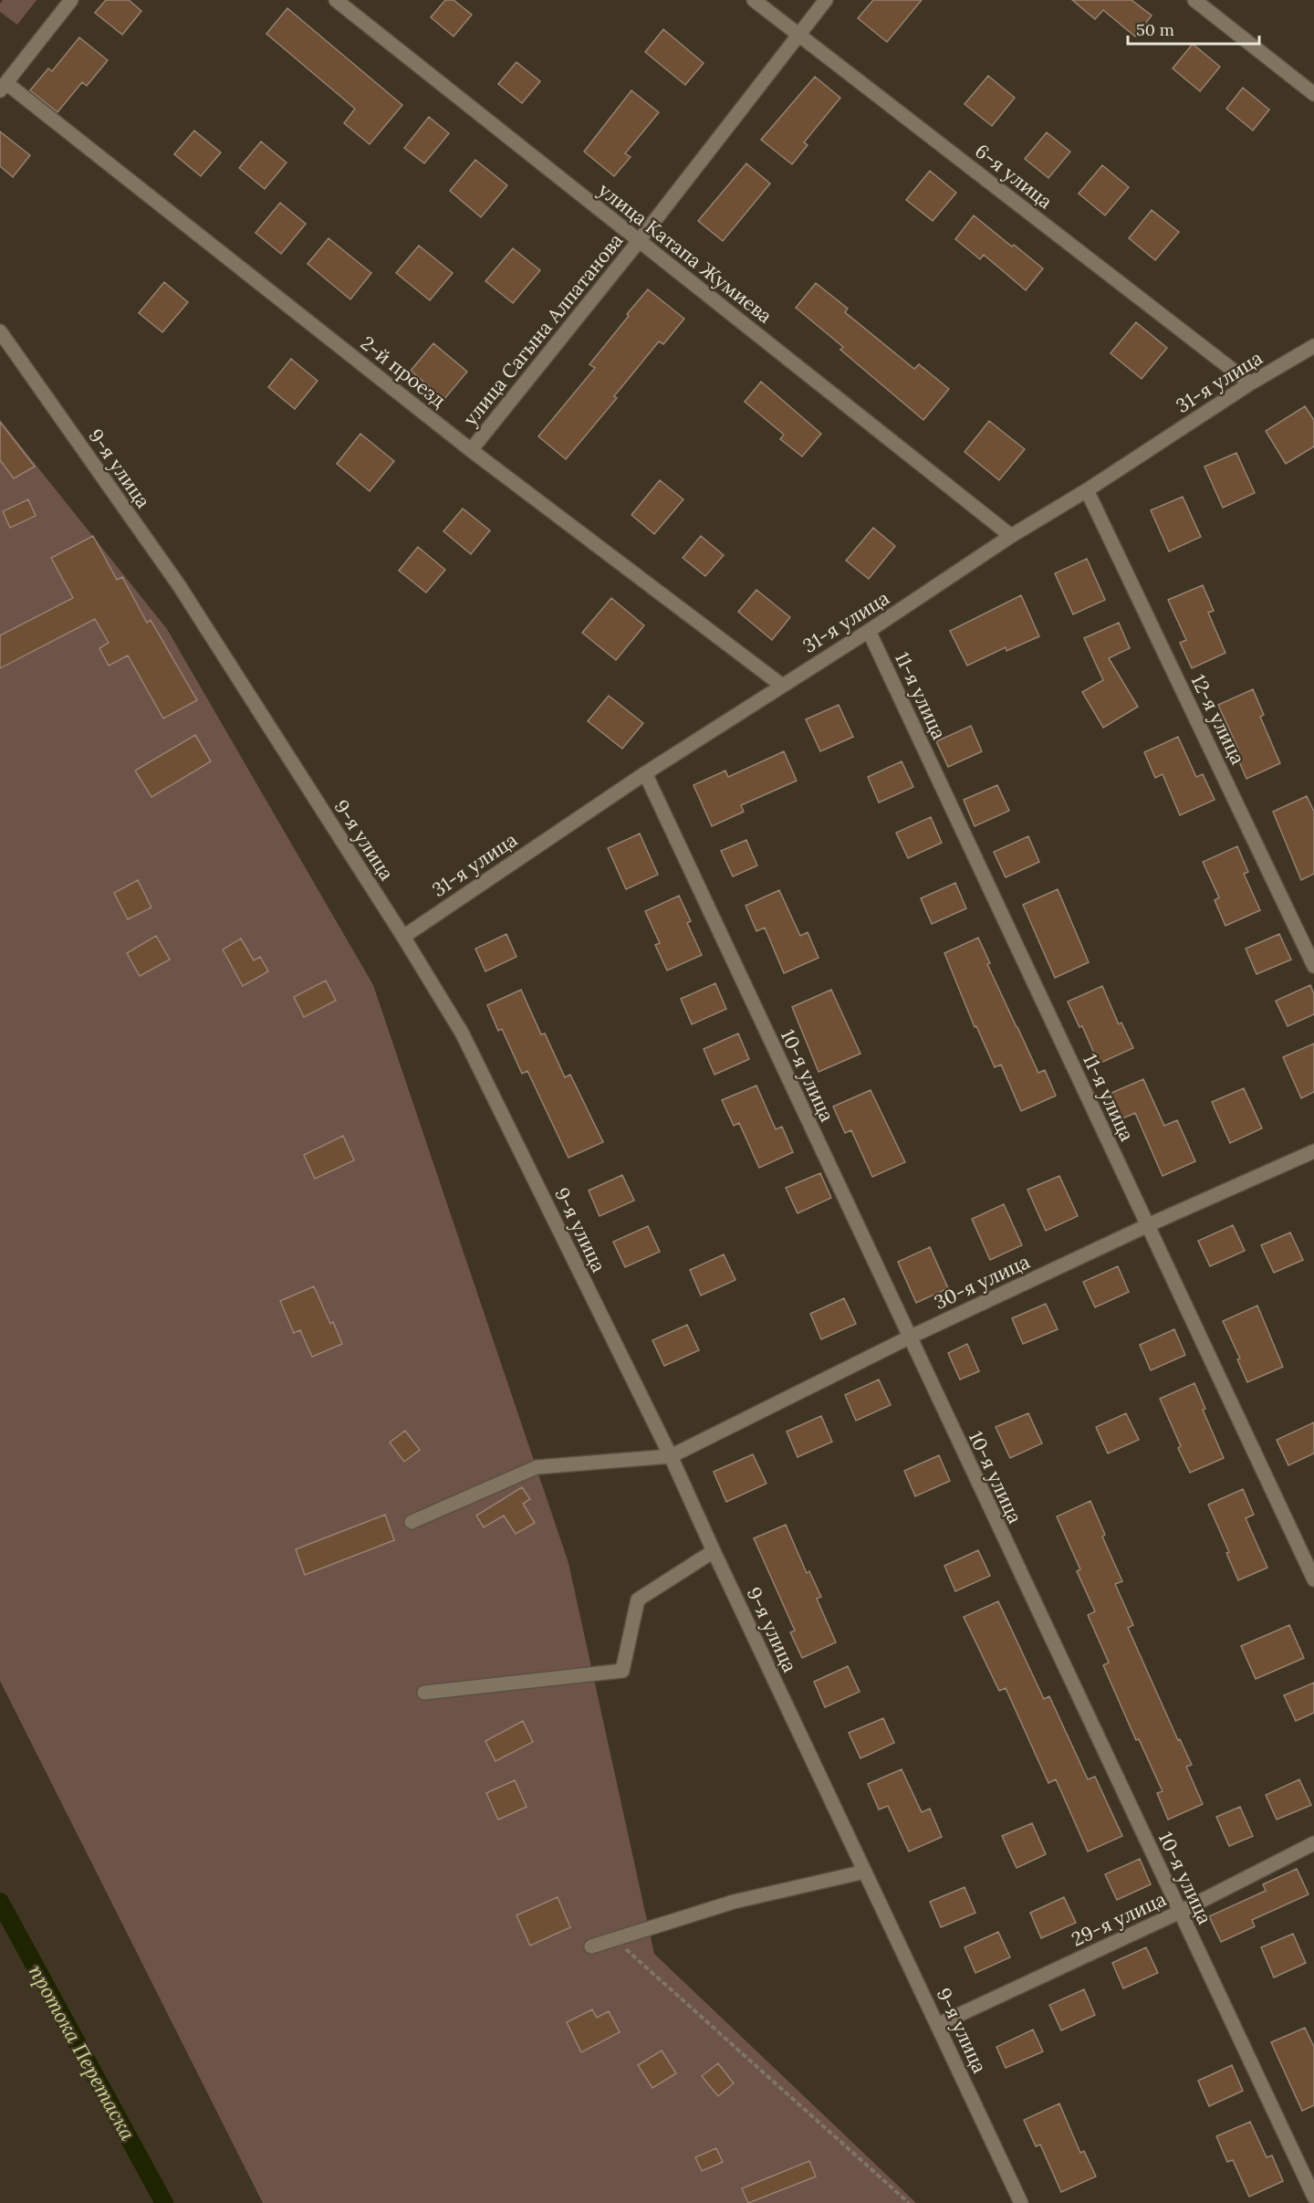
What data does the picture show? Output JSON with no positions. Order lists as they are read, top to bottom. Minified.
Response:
{"streets":{"street":["6-я улица","улица Катапа Жумиева","улица Сагына Алпатанова","2-й проезд","31-я улица","9-я улица","11-я улица","12-я улица","10-я улица","30-я улица","29-я улица"]},"crossings":[["6-я улица","улица Сагына Алпатанова"],["6-я улица","31-я улица"],["улица Катапа Жумиева","улица Сагына Алпатанова"],["улица Катапа Жумиева","31-я улица"],["улица Сагына Алпатанова","2-й проезд"],["2-й проезд","31-я улица"],["31-я улица","9-я улица"],["31-я улица","11-я улица"],["31-я улица","12-я улица"],["31-я улица","10-я улица"],["9-я улица","30-я улица"],["9-я улица","29-я улица"],["11-я улица","30-я улица"],["10-я улица","30-я улица"],["10-я улица","29-я улица"]],"water":["протока Перетаска"],"scale_bar":"50 m"}
